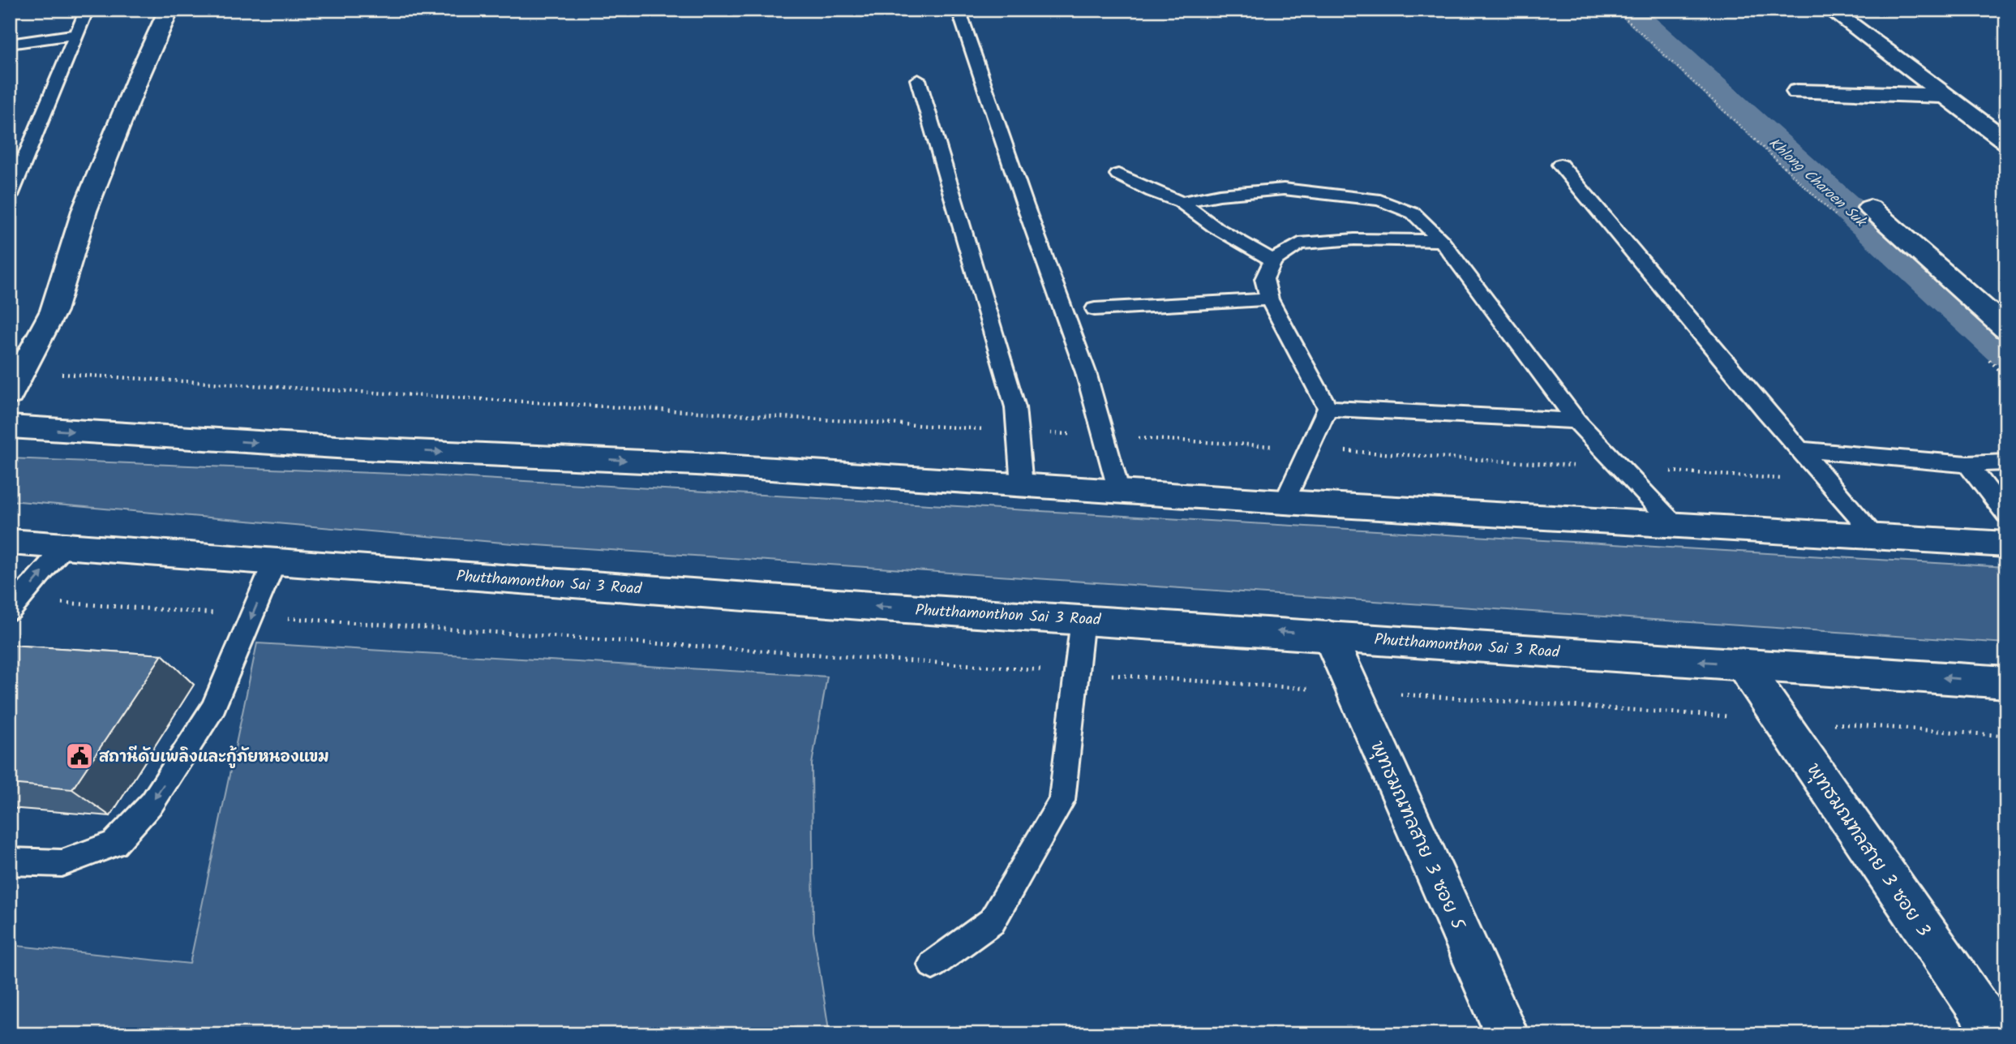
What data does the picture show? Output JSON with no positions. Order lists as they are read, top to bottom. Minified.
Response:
{"streets":{"main road":["Phutthamonthon Sai 3 Road","พุทธมณฑลสาย 3 ซอย 5","พุทธมณฑลสาย 3 ซอย 3"]},"crossings":[["Phutthamonthon Sai 3 Road","พุทธมณฑลสาย 3 ซอย 5"],["Phutthamonthon Sai 3 Road","พุทธมณฑลสาย 3 ซอย 3"]],"water":["Khlong Charoen Suk"],"places":{"public building":["สถานีดับเพลิงและกู้ภัยหนองแขม"]}}
